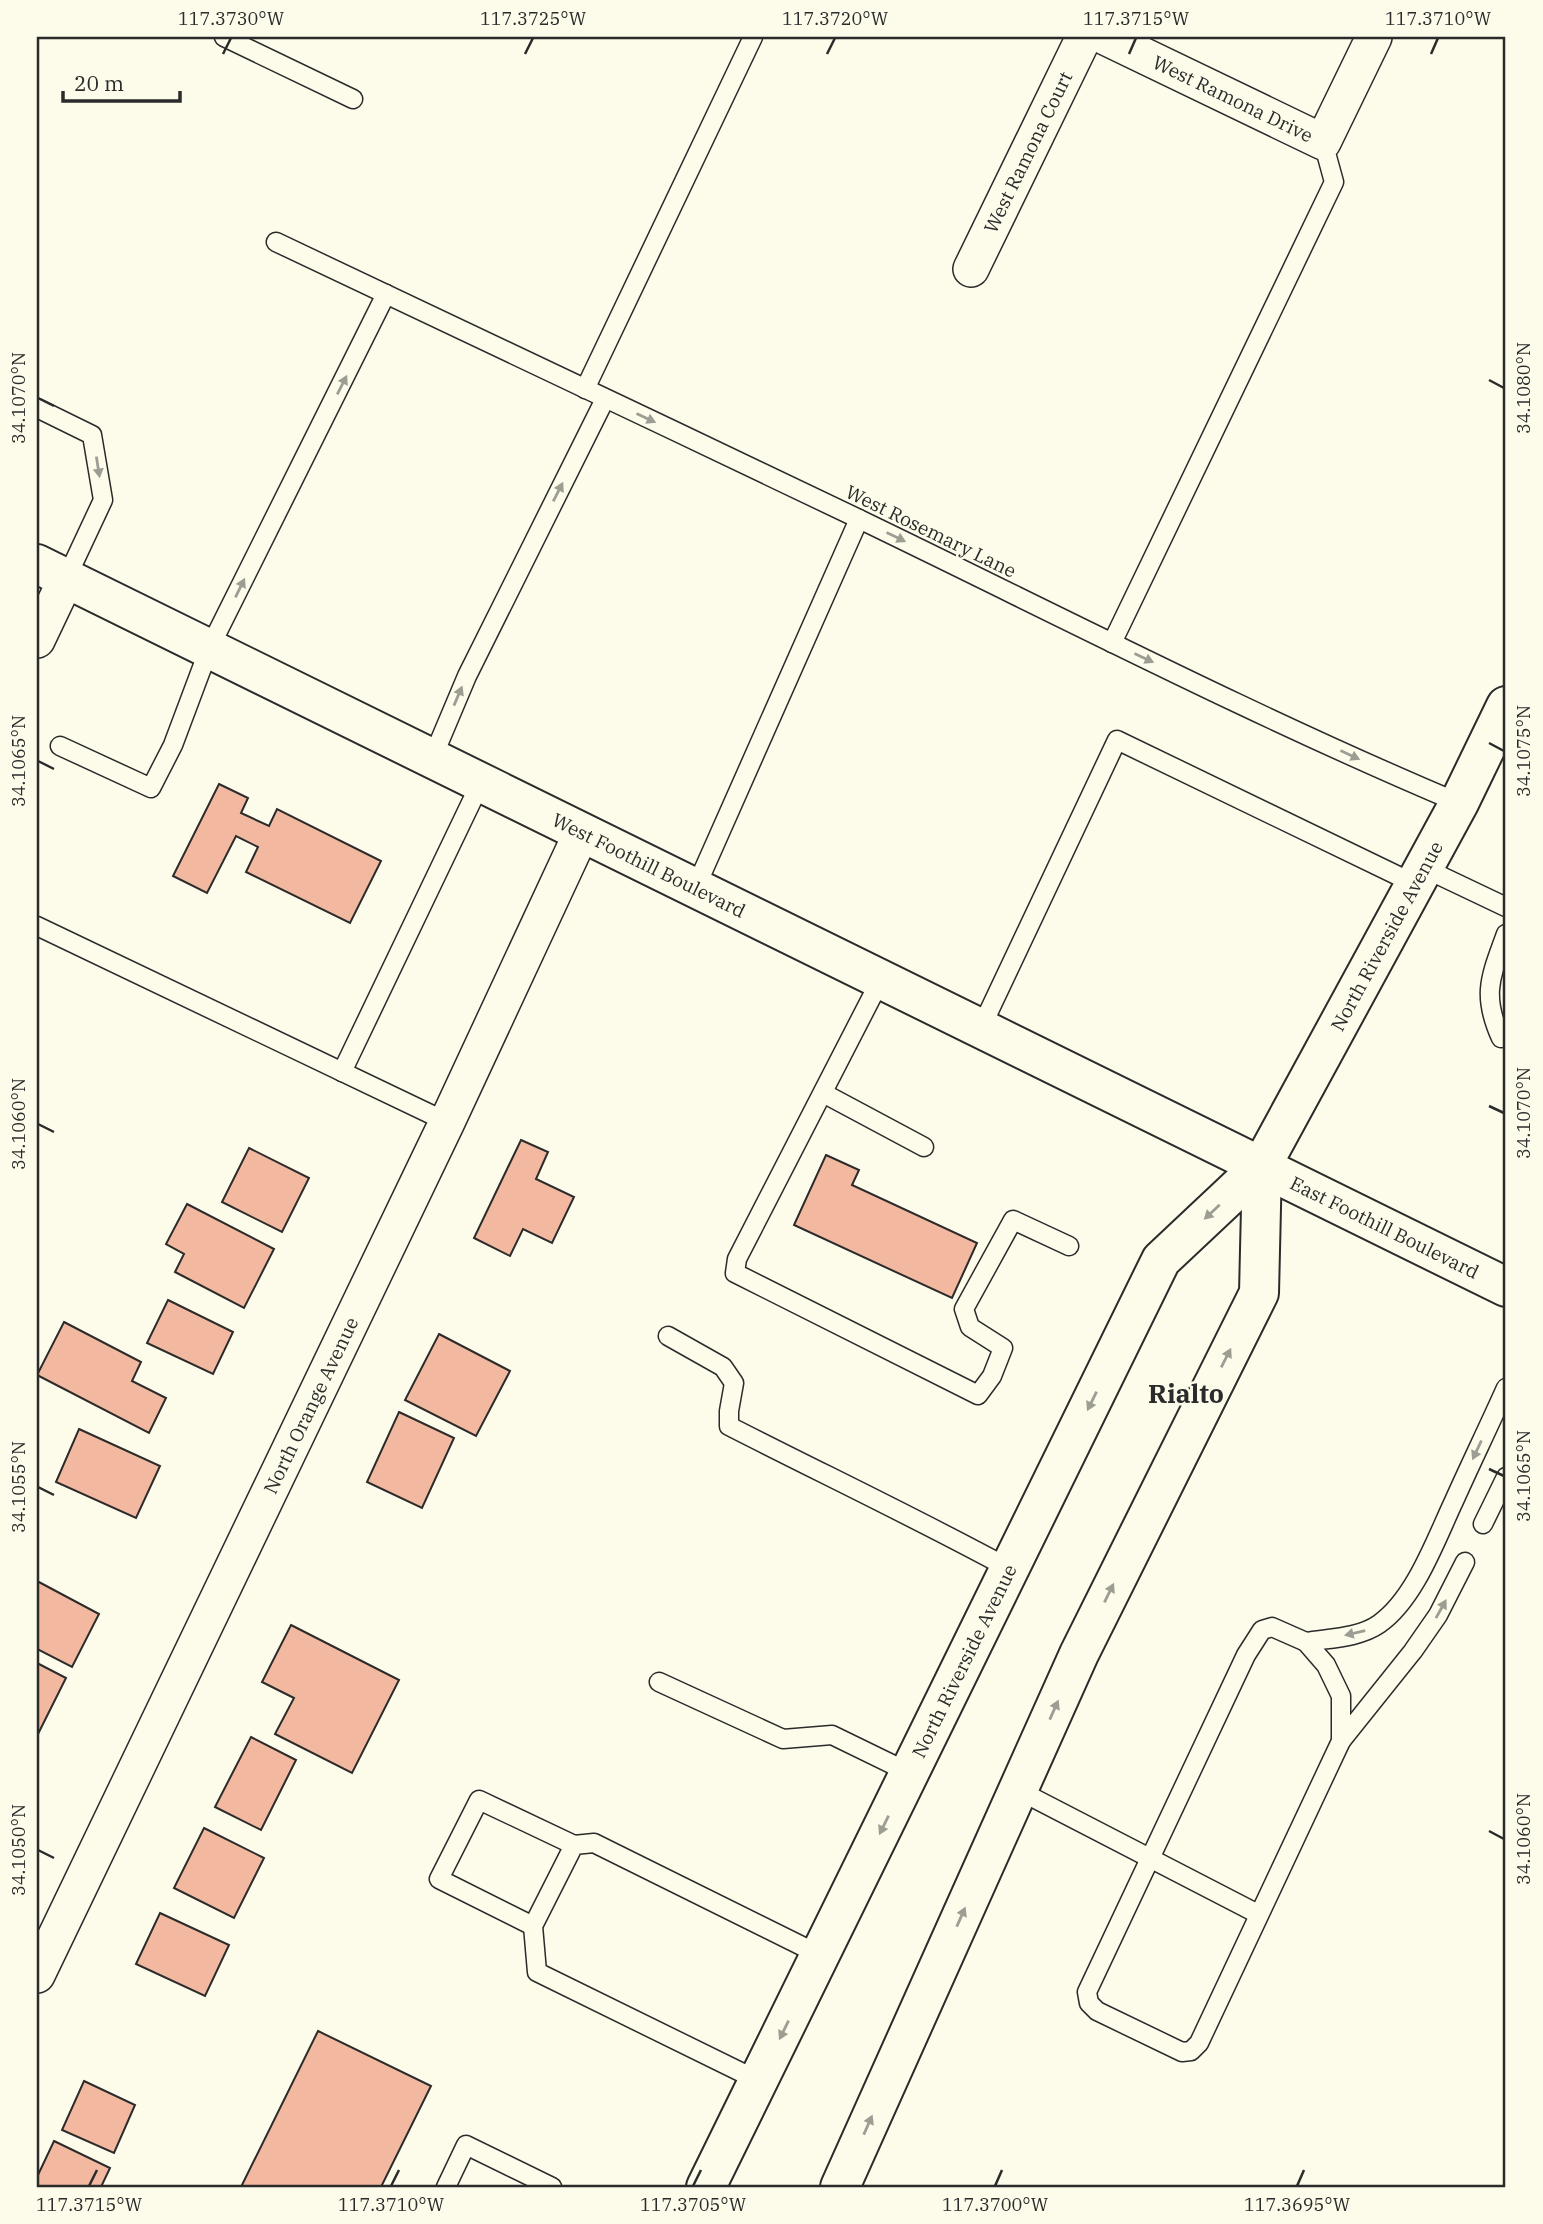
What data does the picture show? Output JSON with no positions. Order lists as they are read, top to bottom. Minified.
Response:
{"streets":{"main road":["West Foothill Boulevard","North Riverside Avenue","East Foothill Boulevard"],"street":["West Ramona Drive","West Ramona Court","North Orange Avenue"],"lane":["West Rosemary Lane"]},"crossings":[["West Rosemary Lane","North Riverside Avenue"],["West Foothill Boulevard","North Riverside Avenue"],["West Foothill Boulevard","East Foothill Boulevard"],["West Foothill Boulevard","North Orange Avenue"],["North Riverside Avenue","East Foothill Boulevard"]],"one_way":["West Rosemary Lane"],"districts":["Rialto"],"scale_bar":"20 m","coordinates":["117.3730°W","117.3725°W","117.3720°W","117.3715°W","117.3710°W","34.1080°N","34.1070°N","34.1075°N","34.1065°N","34.1060°N","34.1055°N","34.1050°N","117.3705°W","117.3700°W","117.3695°W"]}
